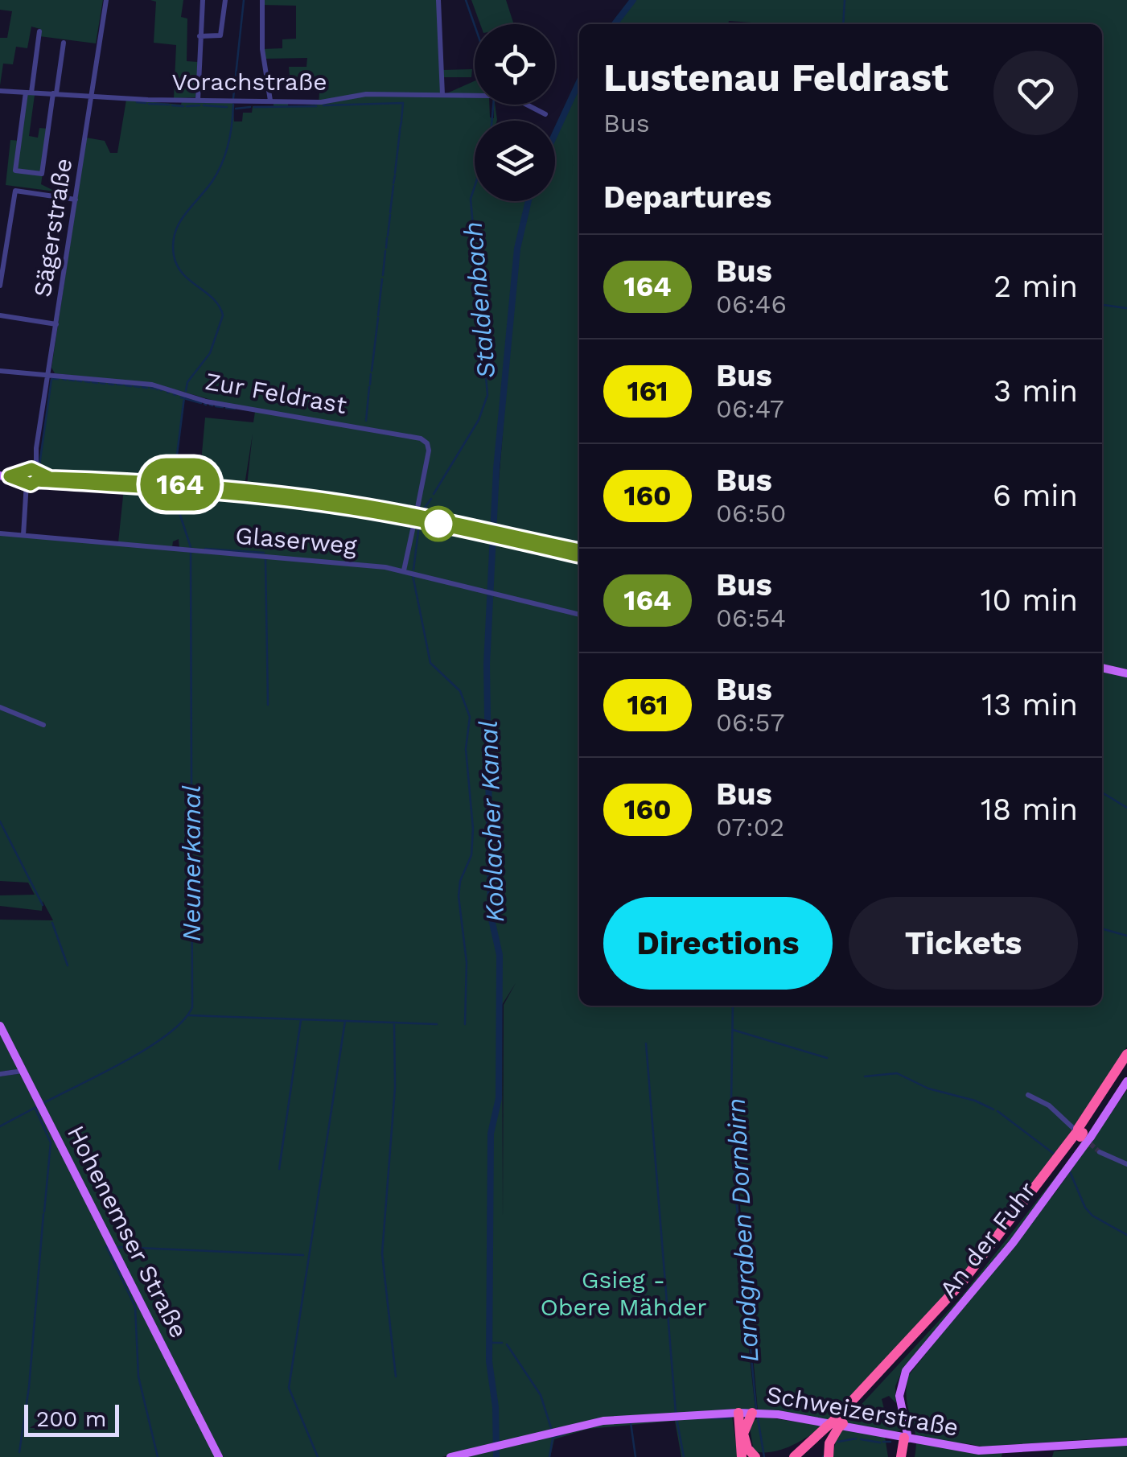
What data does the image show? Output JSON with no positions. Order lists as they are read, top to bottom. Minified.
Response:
{"streets":{"main road":["Hohenemser Straße","An der Fuhr","Schweizerstraße"],"street":["Vorachstraße","Sägerstraße","Zur Feldrast","Glaserweg"]},"crossings":[["Vorachstraße","Sägerstraße"],["Sägerstraße","Zur Feldrast"],["Sägerstraße","Glaserweg"],["An der Fuhr","Schweizerstraße"]],"water":["Staldenbach","Koblacher Kanal","Neunerkanal","Landgraben Dornbirn"],"parks":["Gsieg - Obere Mähder"],"lines":["bus line 164"],"scale_bar":"200 m","page":{"on_map":"164","heading":[["Lustenau Feldrast","Bus"],"Departures"],"list":[{"mark":"164","name":"Bus","note":"06:46","value":"2 min"},{"mark":"161","name":"Bus","note":"06:47","value":"3 min"},{"mark":"160","name":"Bus","note":"06:50","value":"6 min"},{"mark":"164","name":"Bus","note":"06:54","value":"10 min"},{"mark":"161","name":"Bus","note":"06:57","value":"13 min"},{"mark":"160","name":"Bus","note":"07:02","value":"18 min"}],"buttons":["Directions","Tickets"],"scale":"200 m"}}
